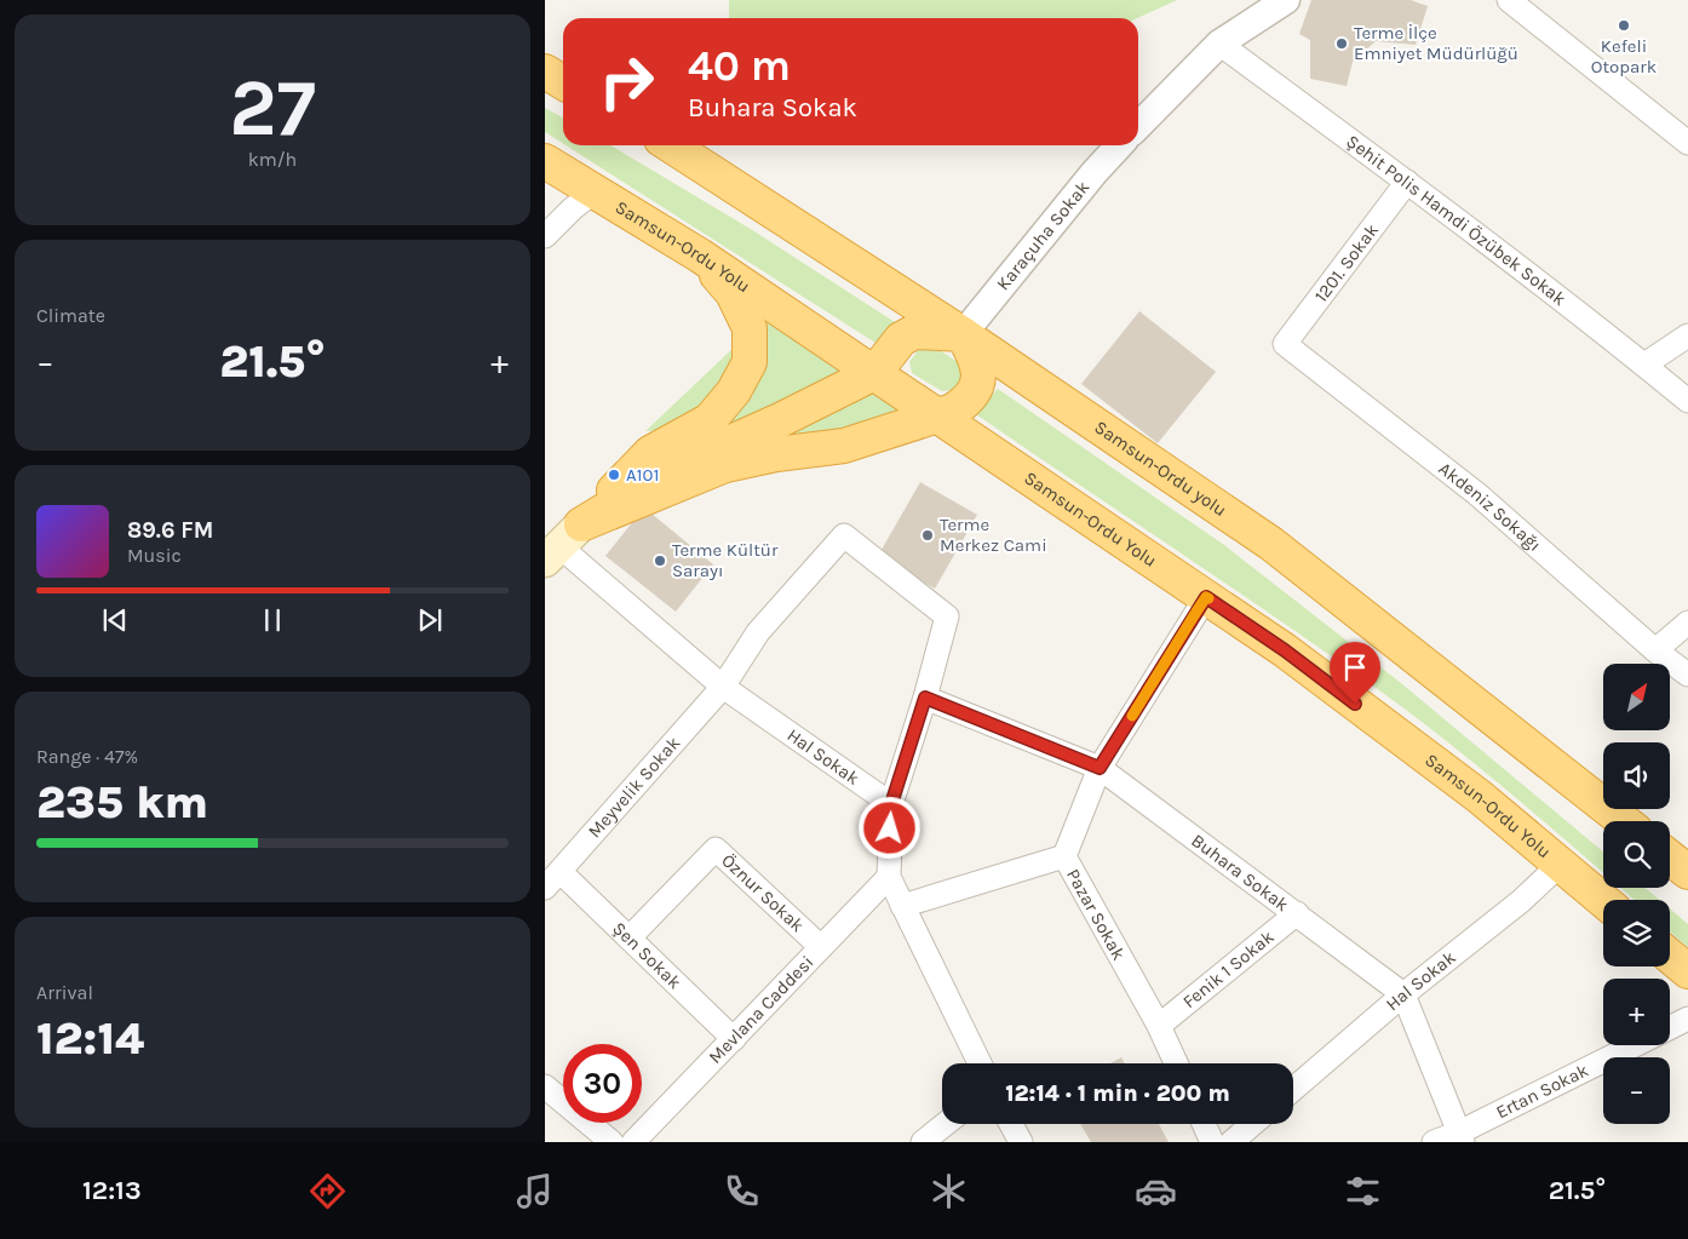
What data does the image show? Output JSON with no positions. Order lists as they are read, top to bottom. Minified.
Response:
{"streets":{"highway":["Samsun-Ordu Yolu","Samsun-Ordu yolu"],"street":["Şehit Polis Hamdi Özübek Sokak","Karaçuha Sokak","1201. Sokak","Akdeniz Sokağı","Hal Sokak","Meyvelik Sokak","Buhara Sokak","Öznur Sokak","Pazar Sokak","Şen Sokak","Fenik 1 Sokak","Mevlana Caddesi","Ertan Sokak"]},"crossings":[["Şehit Polis Hamdi Özübek Sokak","1201. Sokak"],["Karaçuha Sokak","Samsun-Ordu Yolu"],["Karaçuha Sokak","Samsun-Ordu yolu"],["Samsun-Ordu Yolu","Samsun-Ordu yolu"],["Samsun-Ordu Yolu","Hal Sokak"],["Samsun-Ordu Yolu","Pazar Sokak"],["1201. Sokak","Akdeniz Sokağı"],["Hal Sokak","Meyvelik Sokak"],["Hal Sokak","Buhara Sokak"],["Meyvelik Sokak","Buhara Sokak"],["Meyvelik Sokak","Şen Sokak"],["Buhara Sokak","Pazar Sokak"],["Buhara Sokak","Fenik 1 Sokak"],["Öznur Sokak","Şen Sokak"],["Öznur Sokak","Mevlana Caddesi"],["Pazar Sokak","Fenik 1 Sokak"],["Şen Sokak","Mevlana Caddesi"]],"places":["Kefeli Otopark","Terme İlçe Emniyet Müdürlüğü","A101","Terme Merkez Cami","Terme Kültür Sarayı"],"north":"top right","page":{"tile":[["27","km/h"],"Climate",["Range · 47%","235 km"],["Arrival","12:14"]],"turn":["40 m","Buhara Sokak"],"heat":["−","21.5°","+"],"song":["89.6 FM","Music"],"map_buttons":["+","−"],"limit":"30","trip":"12:14 · 1 min · 200 m","tabs":["12:13","21.5°"]}}
